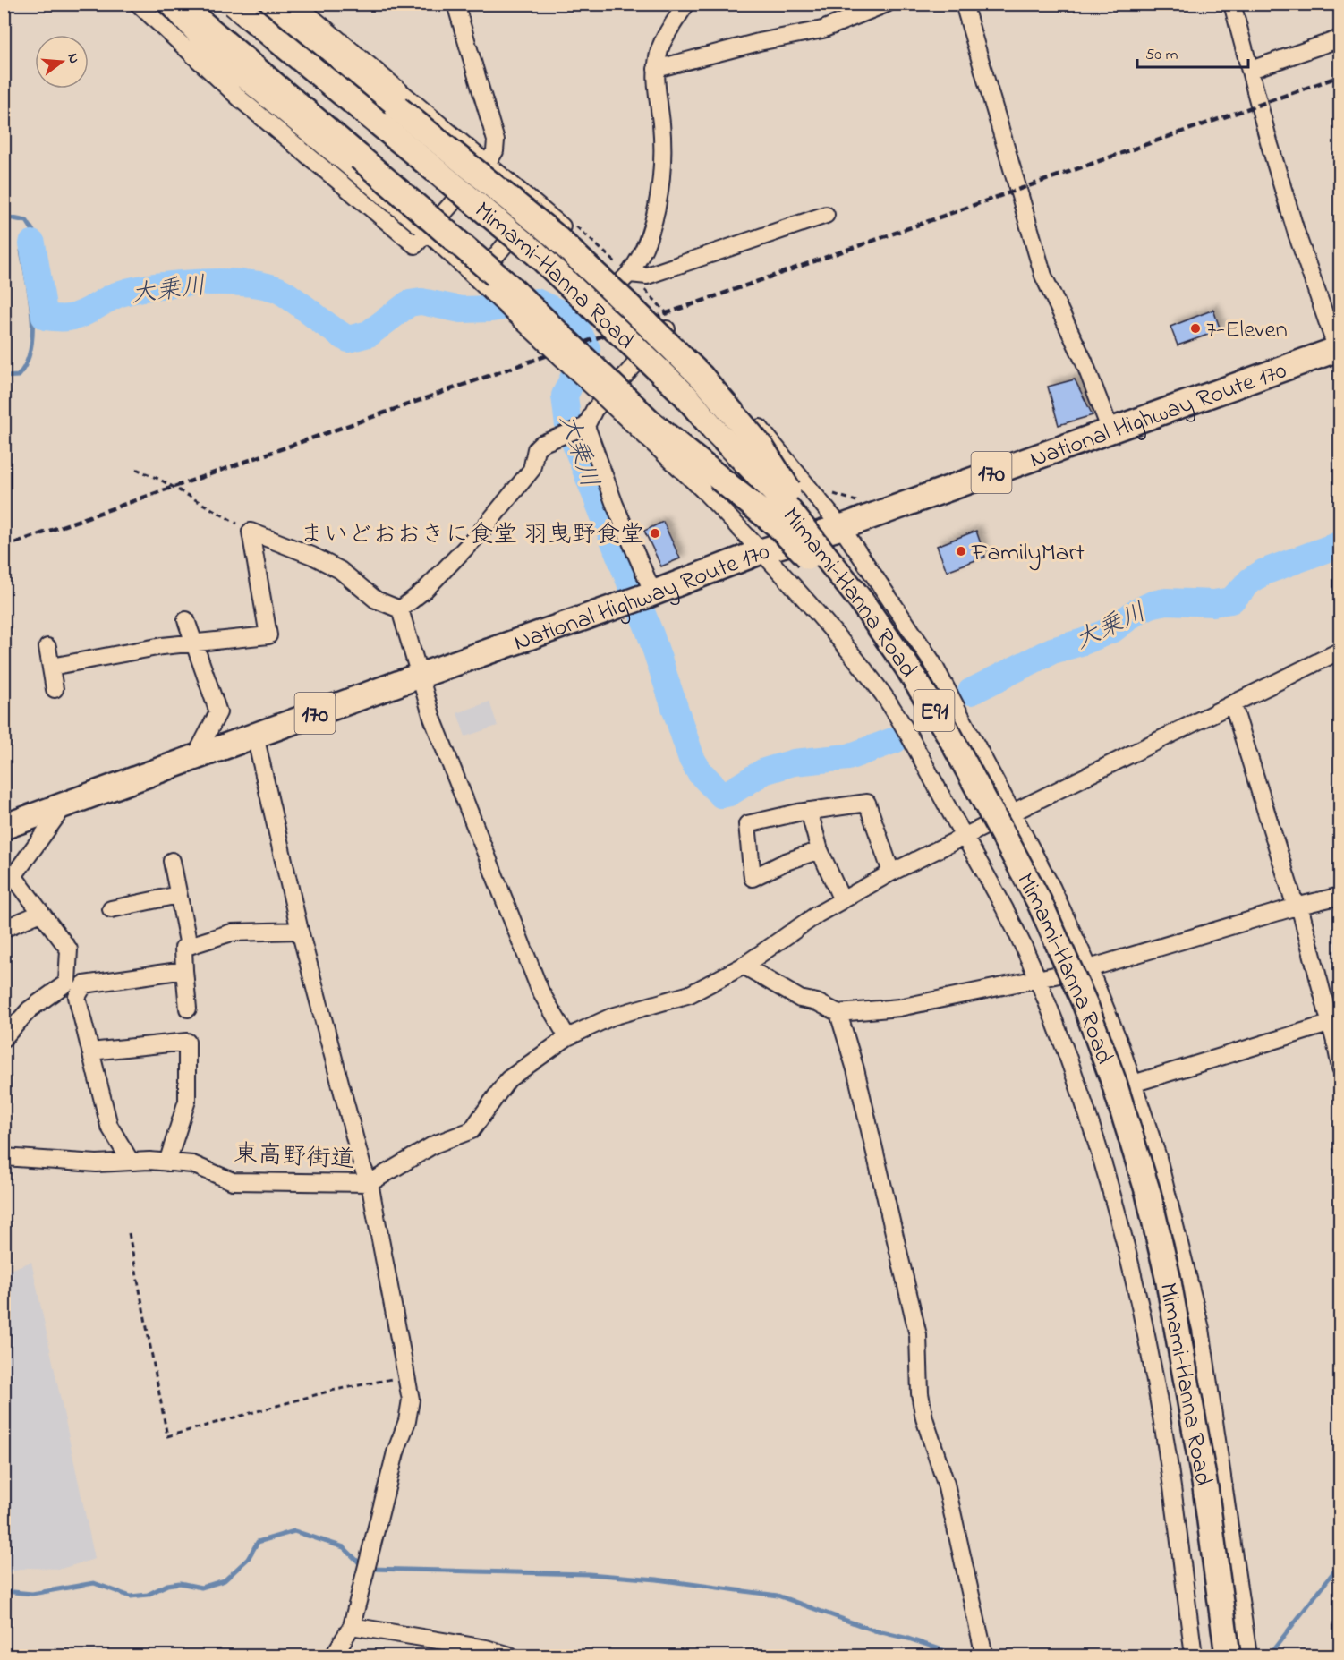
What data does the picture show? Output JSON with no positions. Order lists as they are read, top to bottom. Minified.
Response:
{"streets":{"highway":["Mimami-Hanna Road","National Highway Route 170","170","E91"],"street":["東高野街道"]},"water":["大乗川"],"places":["7-Eleven","まいどおおきに食堂 羽曳野食堂","FamilyMart"],"scale_bar":"50 m","north":"right"}
